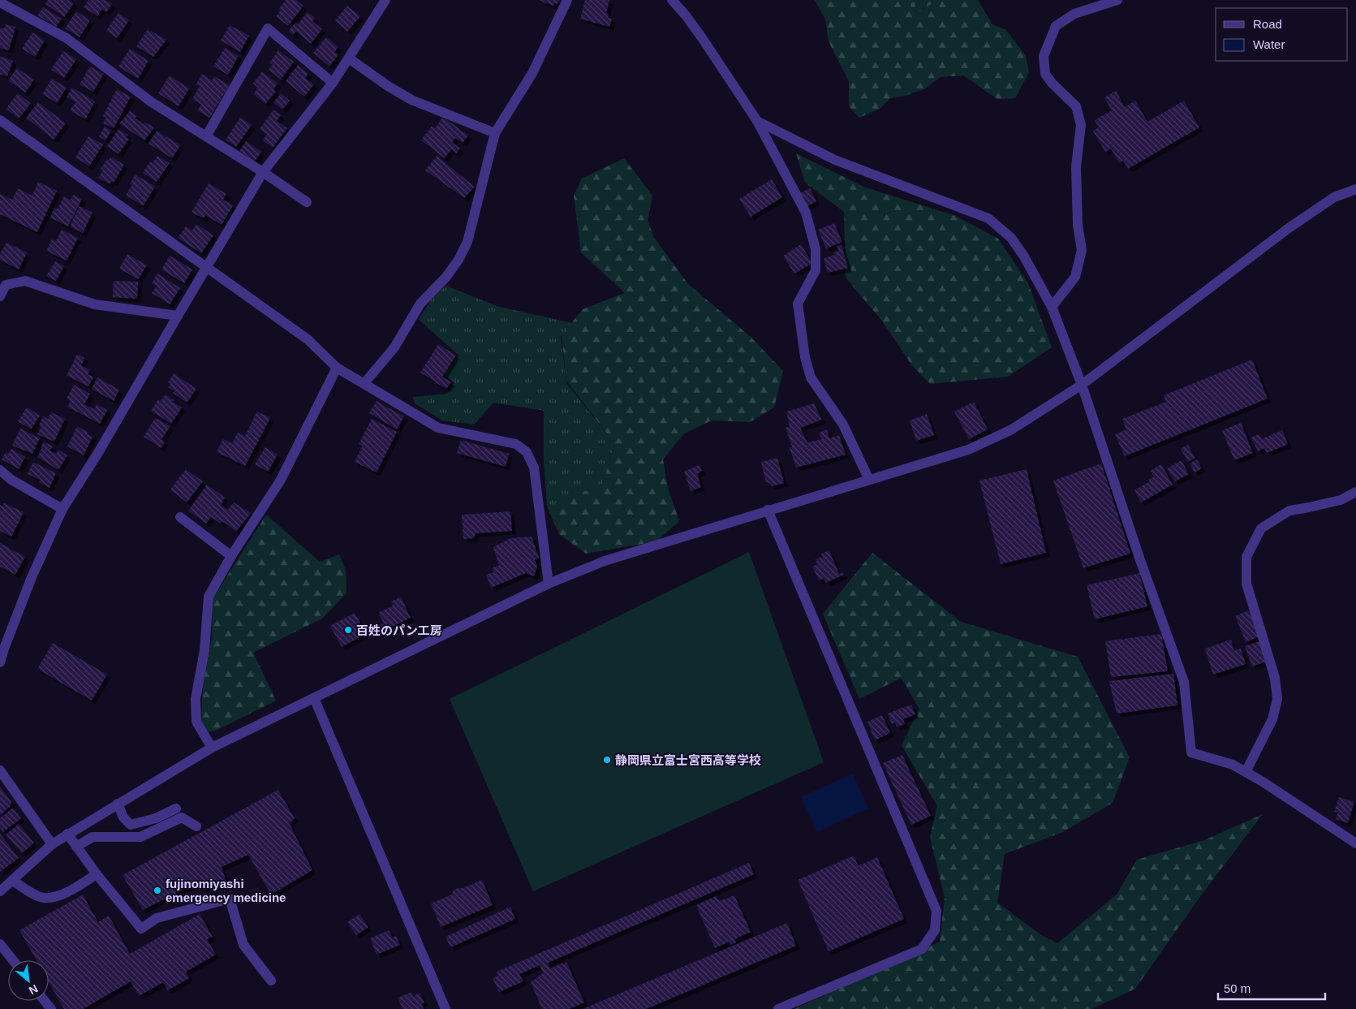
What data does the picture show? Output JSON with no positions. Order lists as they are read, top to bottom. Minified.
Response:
{"places":["百姓のパン工房","静岡県立富士宮西高等学校","fujinomiyashi emergency medicine"],"legend":["Road","Water"],"scale_bar":"50 m","north":"bottom right"}
